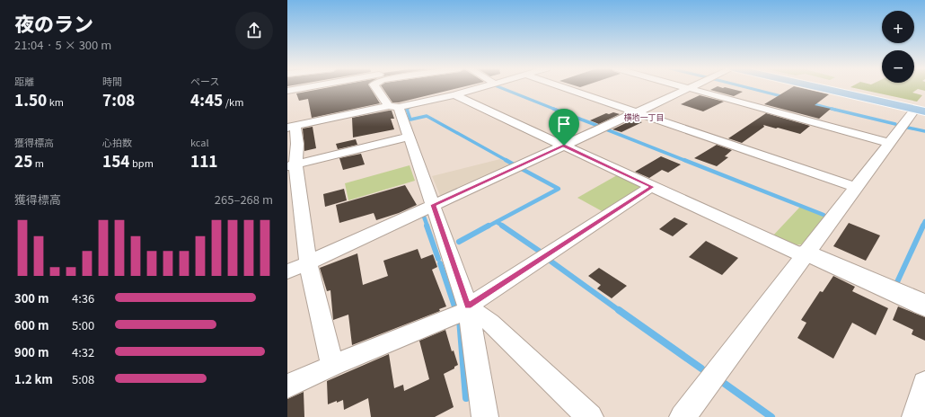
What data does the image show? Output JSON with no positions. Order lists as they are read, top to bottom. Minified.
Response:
{"districts":["横地一丁目"],"page":{"heading":["夜のラン","21:04 · 5 × 300 m"],"map_buttons":["+","−"],"stats":[["距離","1.50 km"],["時間","7:08"],["ペース","4:45 /km"],["獲得標高","25 m"],["心拍数","154 bpm"],["kcal","111"]],"chart":["獲得標高","265–268 m"],"list":[{"name":"300 m","note":"4:36"},{"name":"600 m","note":"5:00"},{"name":"900 m","note":"4:32"},{"name":"1.2 km","note":"5:08"}]}}
